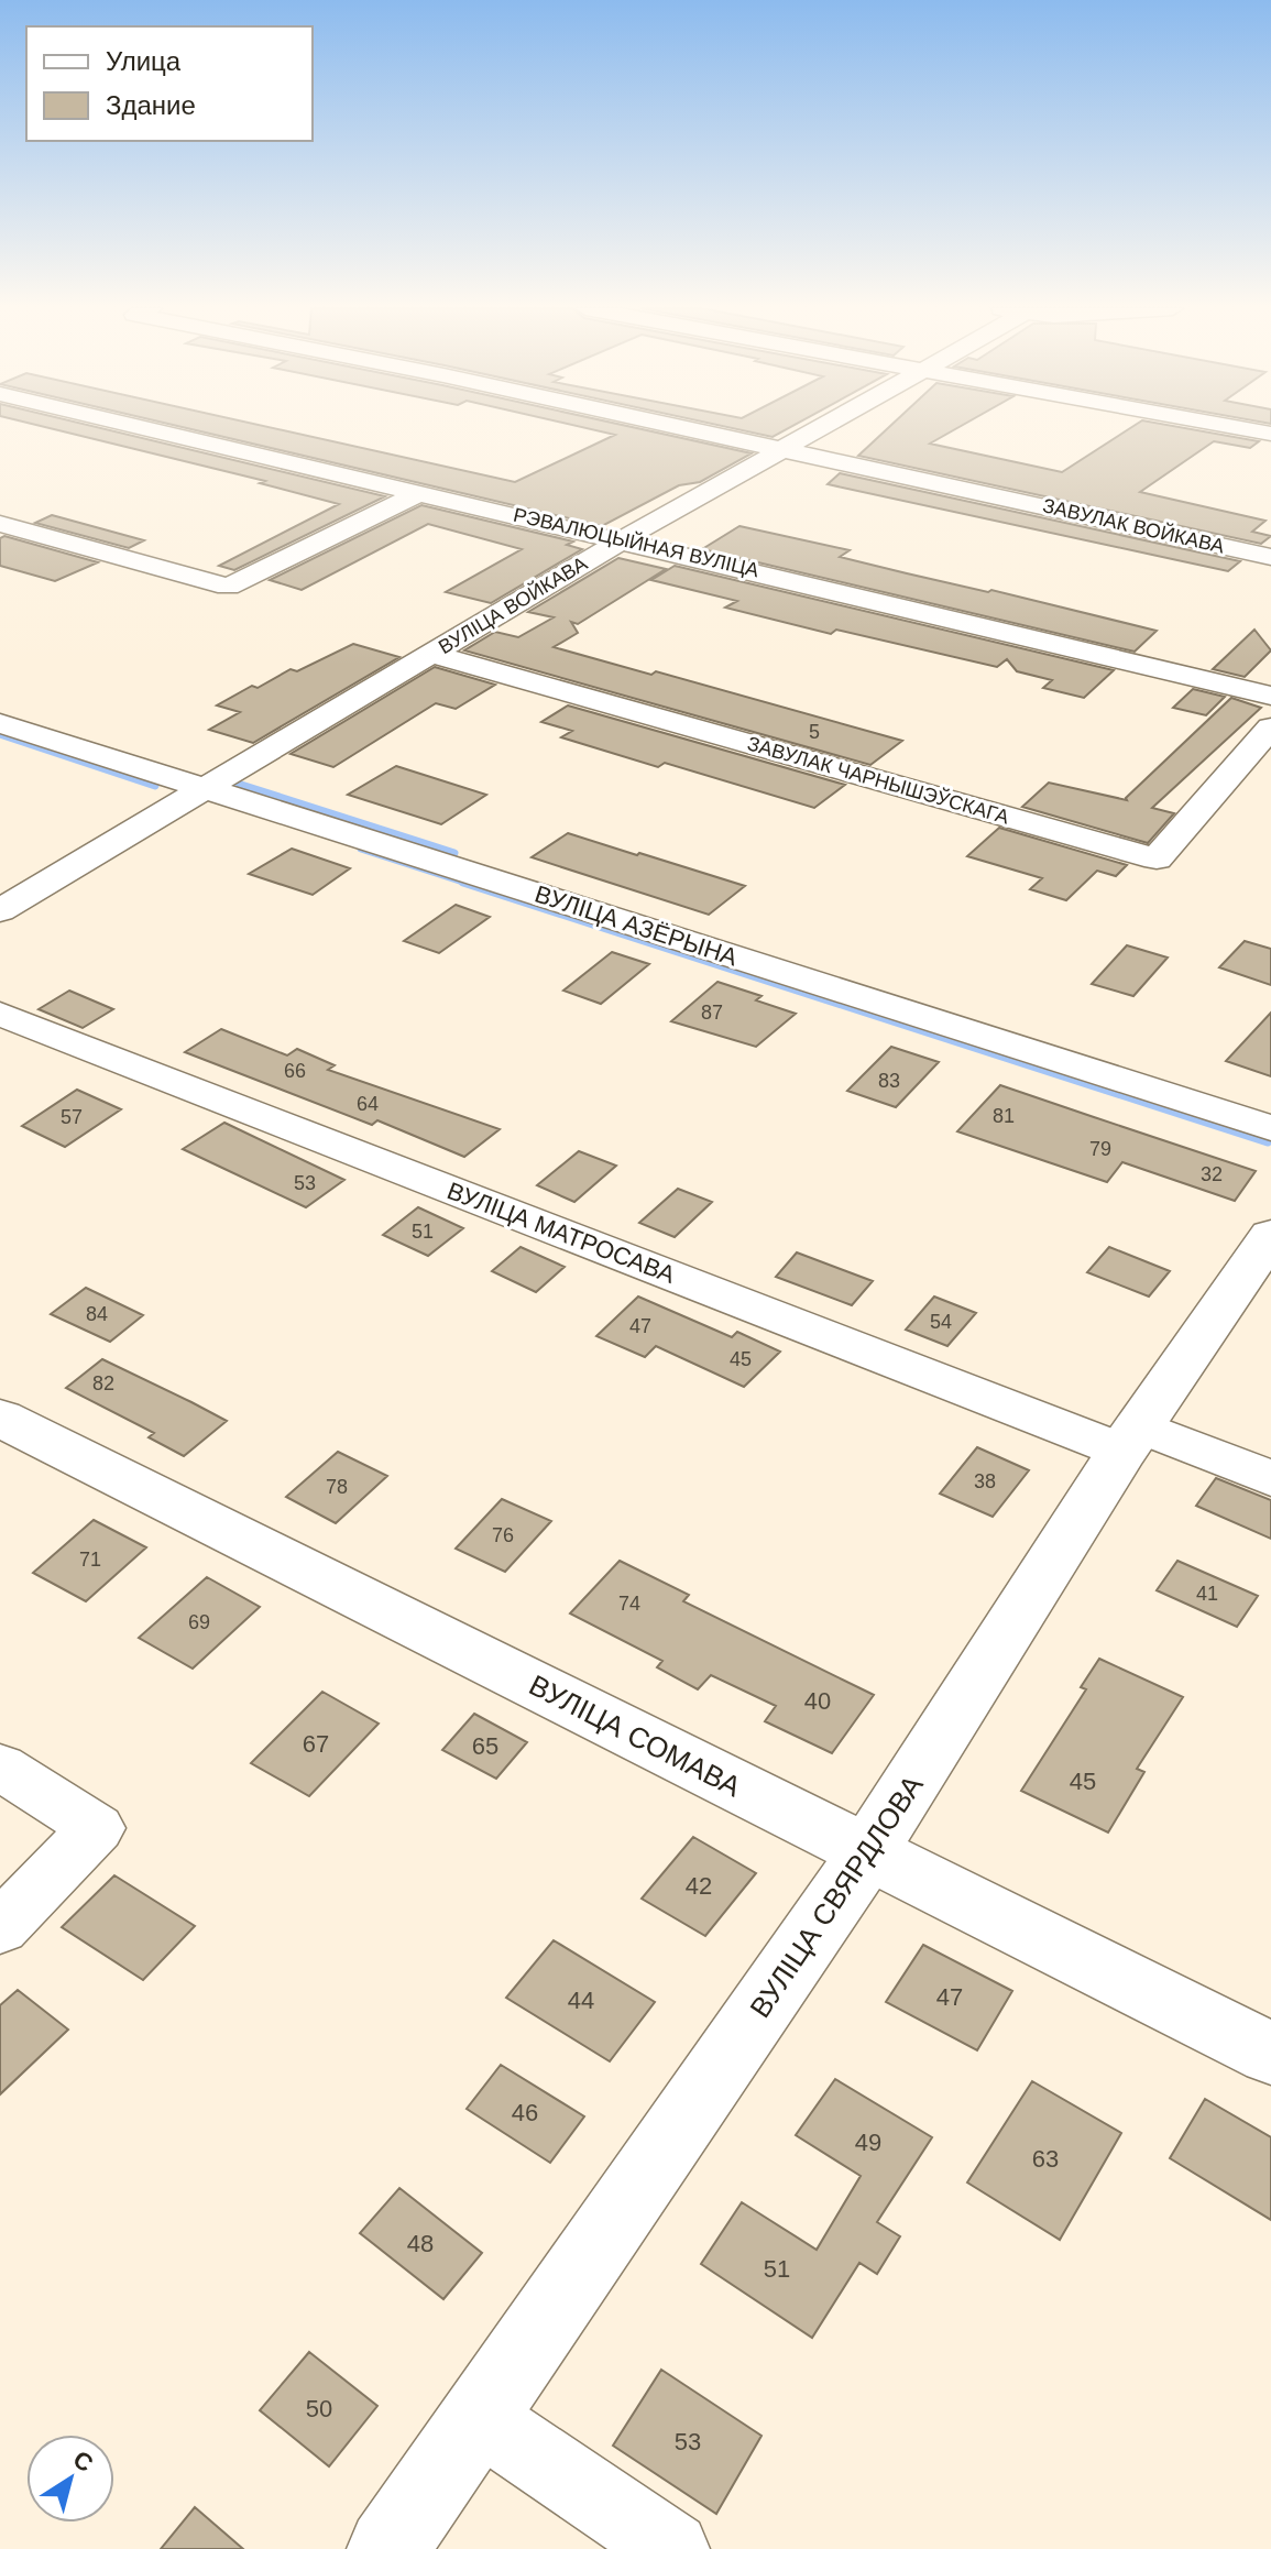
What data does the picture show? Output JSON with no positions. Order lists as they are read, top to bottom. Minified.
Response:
{"streets":{"main road":["ВУЛІЦА СОМАВА","ВУЛІЦА СВЯРДЛОВА"],"street":["ЗАВУЛАК ВОЙКАВА","РЭВАЛЮЦЫЙНАЯ ВУЛІЦА","ВУЛІЦА ВОЙКАВА","ЗАВУЛАК ЧАРНЫШЭЎСКАГА","ВУЛІЦА АЗЁРЫНА","ВУЛІЦА МАТРОСАВА"]},"crossings":[["ЗАВУЛАК ВОЙКАВА","ВУЛІЦА ВОЙКАВА"],["РЭВАЛЮЦЫЙНАЯ ВУЛІЦА","ВУЛІЦА ВОЙКАВА"],["ВУЛІЦА ВОЙКАВА","ЗАВУЛАК ЧАРНЫШЭЎСКАГА"],["ВУЛІЦА ВОЙКАВА","ВУЛІЦА АЗЁРЫНА"],["ВУЛІЦА МАТРОСАВА","ВУЛІЦА СВЯРДЛОВА"],["ВУЛІЦА СОМАВА","ВУЛІЦА СВЯРДЛОВА"]],"house_numbers":["5","87","66","83","64","81","57","79","32","53","51","84","54","47","45","82","38","78","76","71","41","74","69","40","67","65","45","42","47","44","46","49","63","48","51","50","53"],"legend":["Улица","Здание"],"north":"top right"}
